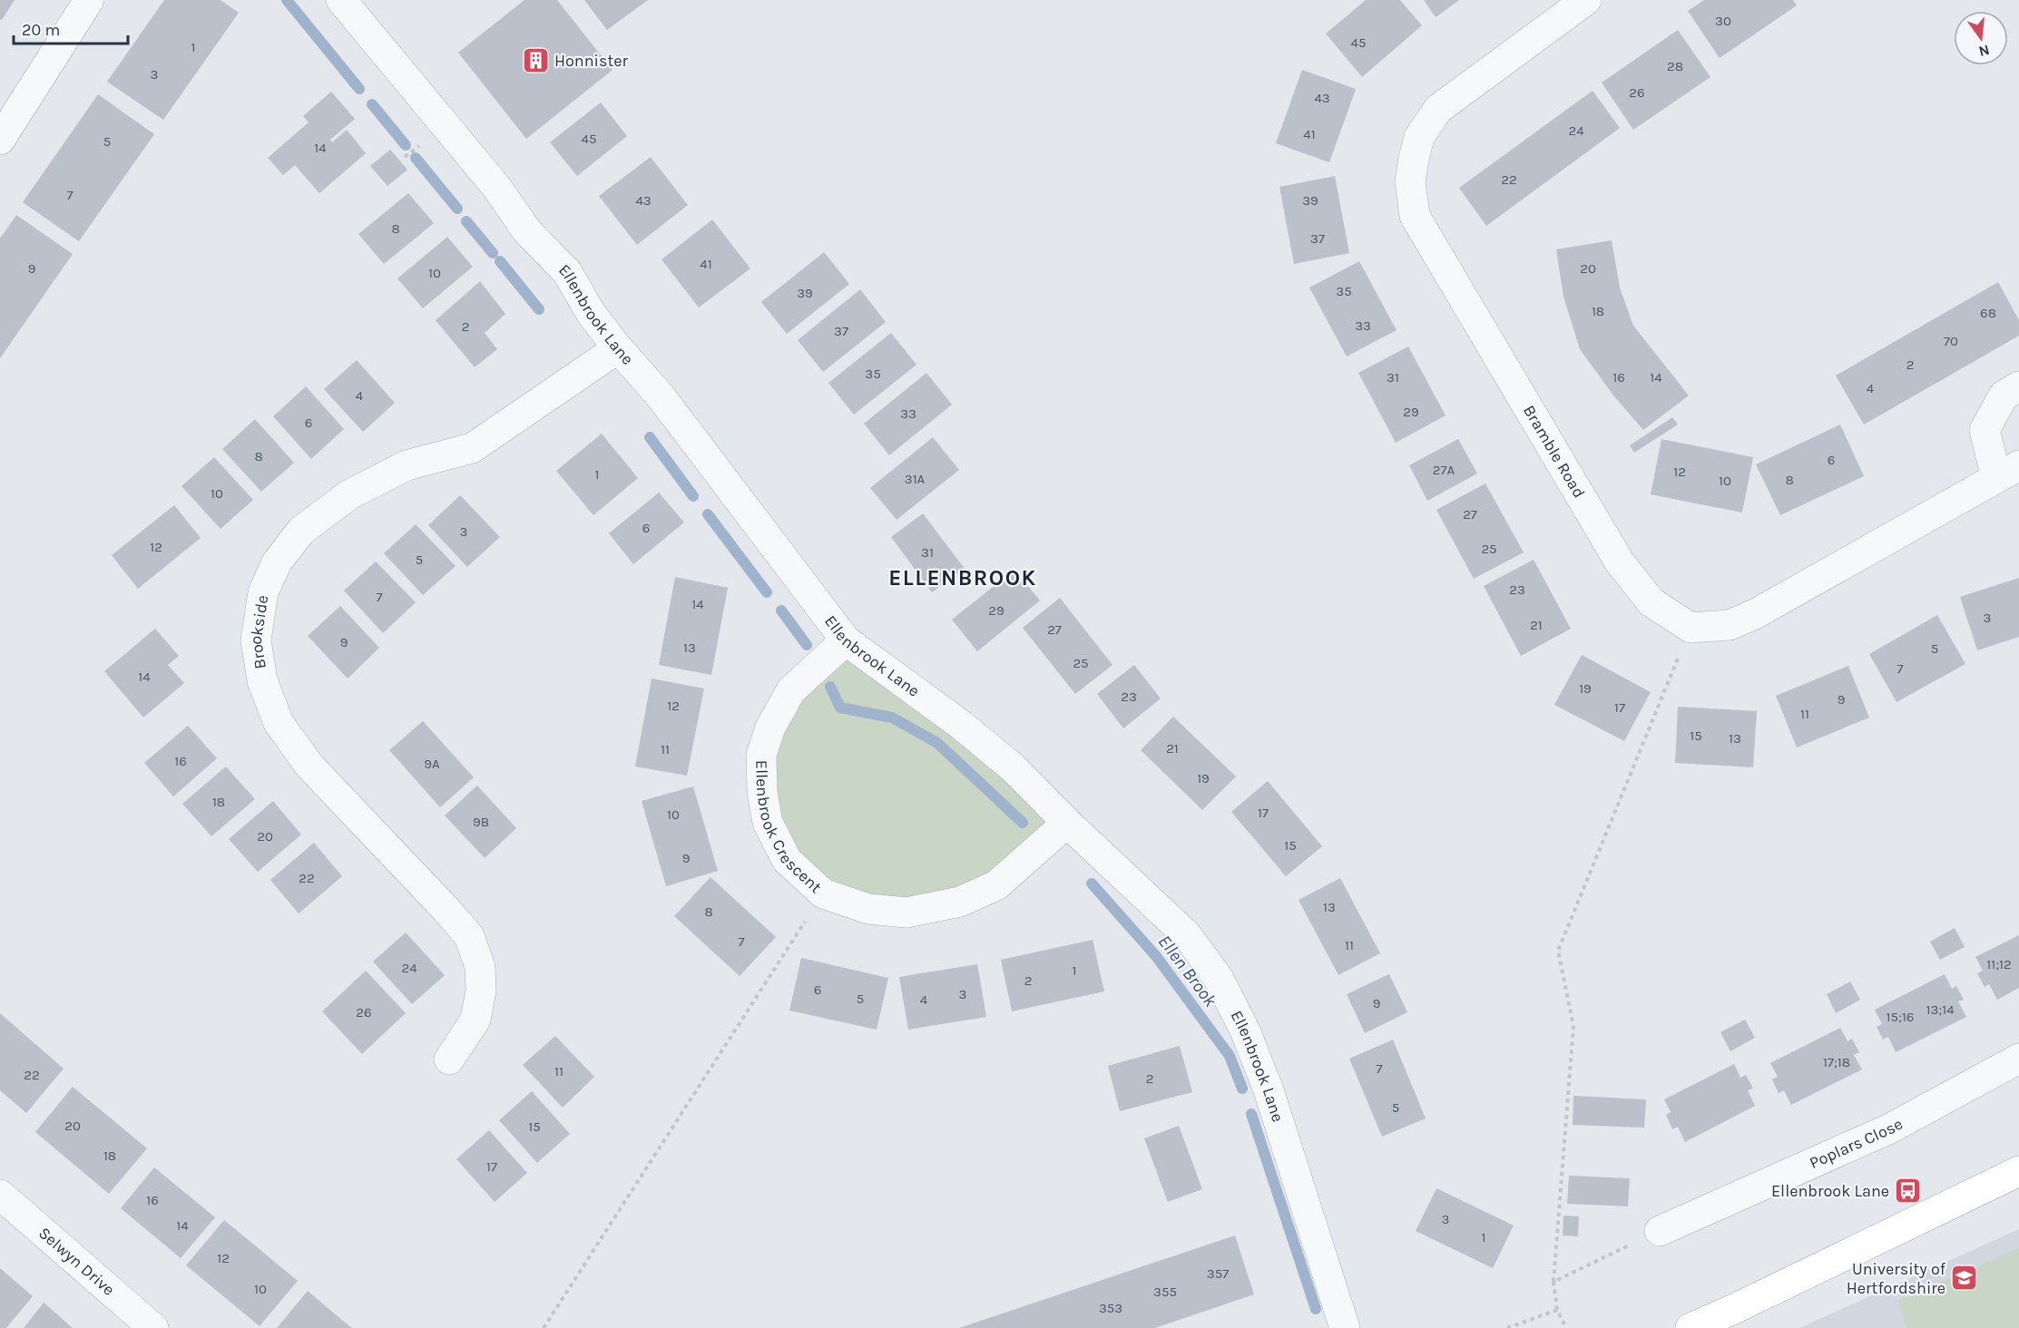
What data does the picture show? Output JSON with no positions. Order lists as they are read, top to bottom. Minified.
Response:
{"streets":{"street":["Ellenbrook Lane","Bramble Road","Brookside","Ellenbrook Crescent","Poplars Close","Selwyn Drive"]},"crossings":[["Ellenbrook Lane","Brookside"],["Ellenbrook Lane","Ellenbrook Crescent"]],"districts":["ELLENBROOK"],"water":["Ellen Brook"],"places":{"building":["Honnister"],"bus stop":["Ellenbrook Lane"],"school or university":["University of Hertfordshire"]},"house_numbers":["30","45","1","28","3","26","43","24","41","45","5","14","22","7","43","39","8","37","41","9","20","10","35","39","18","68","33","2","37","70","2","35","31","16","14","4","4","29","33","6","8","6","27A","12","1","31A","8","10","10","27","6","3","12","25","31","5","23","7","14","29","3","21","27","9","13","5","25","7","14","19","23","9","12","17","11","15","13","21","11","16","9A","19","18","17","10","9B","20","15","9","22","13","8","7","11","11;12","24","1","2","6","3","5","4","9","13;14","26","15;16","17;18","7","11","22","2","5","20","15","18","17","16","3","14","1","12","357","10","355","353"],"scale_bar":"20 m","north":"bottom"}
